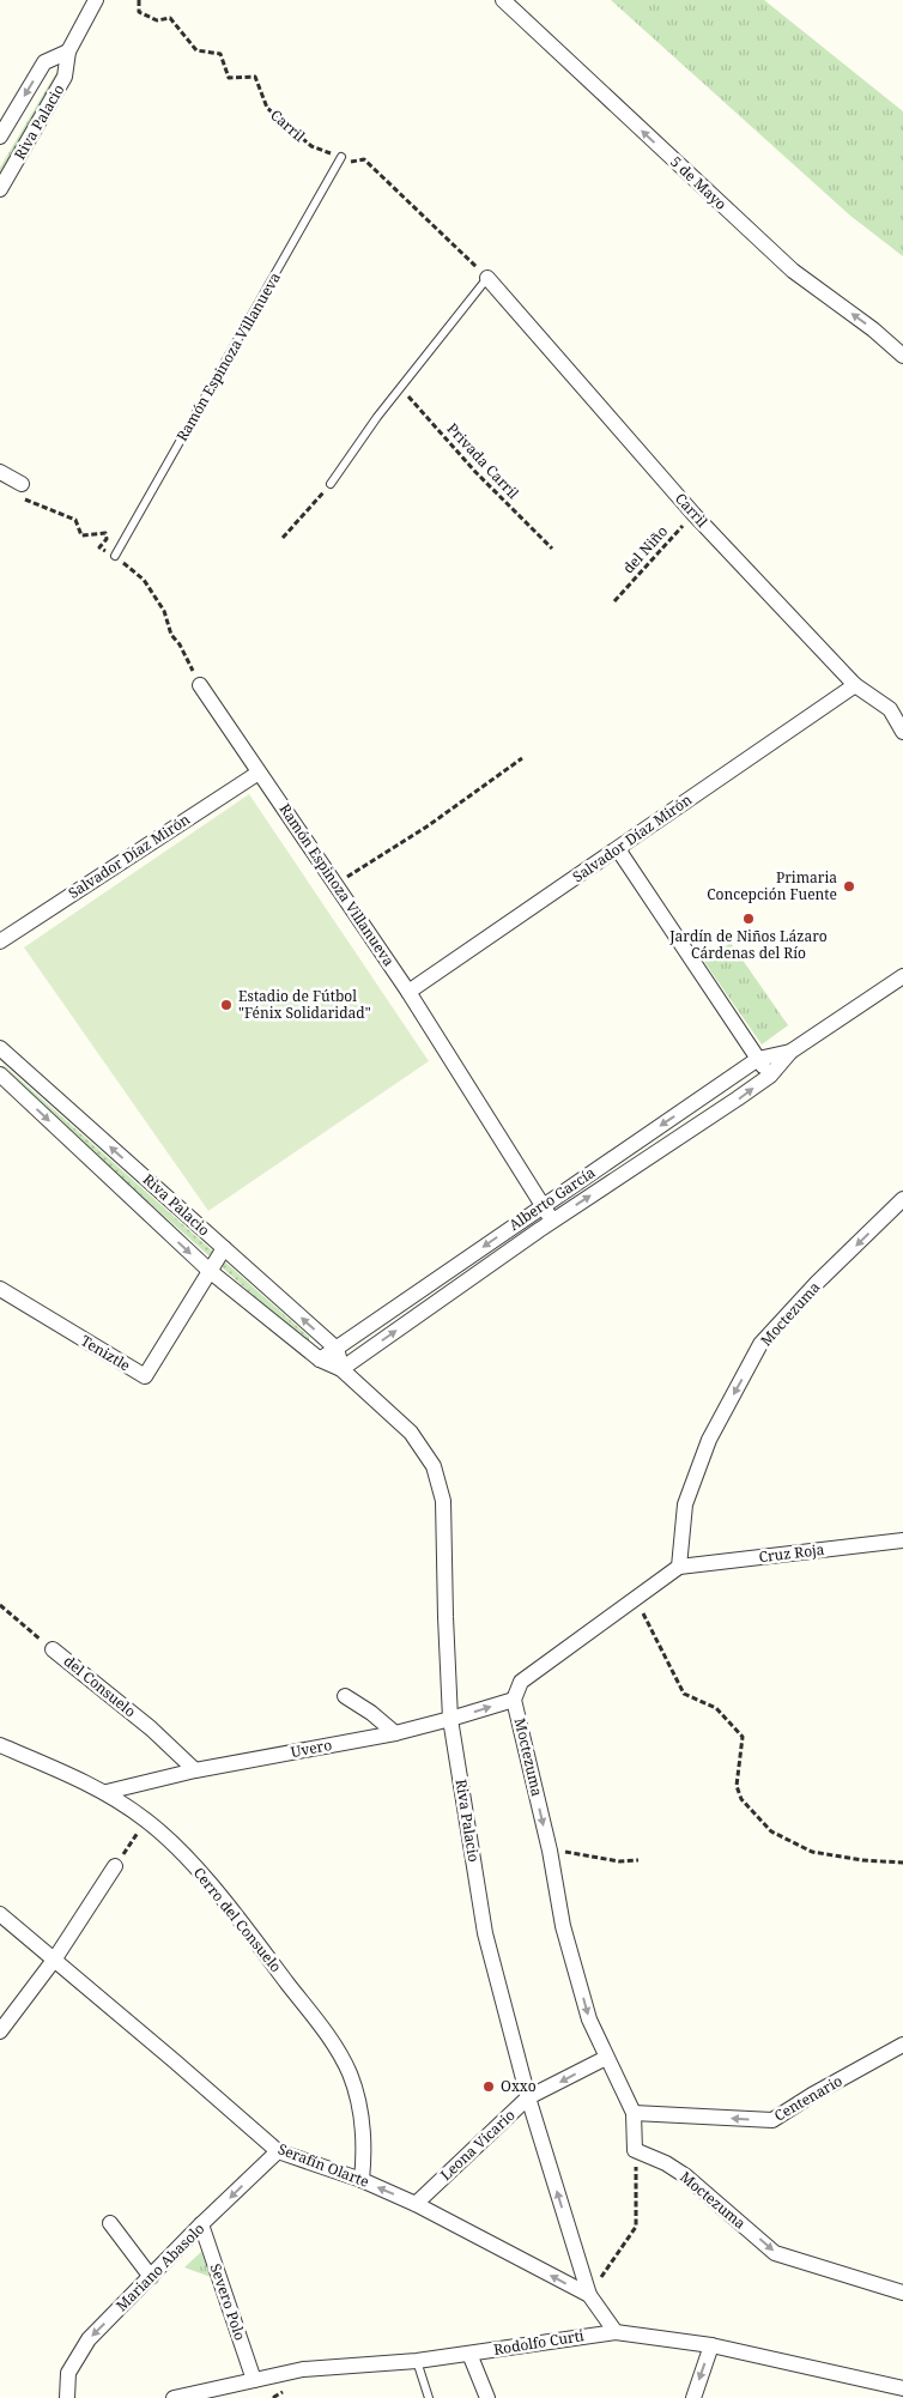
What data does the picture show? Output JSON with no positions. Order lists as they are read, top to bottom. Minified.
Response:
{"streets":{"street":["Riva Palacio","Carril","5 de Mayo","Ramón Espinoza Villanueva","Salvador Díaz Mirón","Alberto García","Moctezuma","Teniztle","Cruz Roja","del Consuelo","Uvero","Cerro del Consuelo","Centenario","Leona Vicario","Serafín Olarte","Mariano Abasolo","Severo Polo","Rodolfo Curti"],"path":["Privada Carril","del Niño"]},"crossings":[["Riva Palacio","Alberto García"],["Riva Palacio","Teniztle"],["Riva Palacio","Uvero"],["Riva Palacio","Leona Vicario"],["Riva Palacio","Serafín Olarte"],["Carril","Ramón Espinoza Villanueva"],["Carril","del Niño"],["Carril","Salvador Díaz Mirón"],["Ramón Espinoza Villanueva","Salvador Díaz Mirón"],["Ramón Espinoza Villanueva","Alberto García"],["Moctezuma","Cruz Roja"],["Moctezuma","Uvero"],["Moctezuma","Centenario"],["Moctezuma","Leona Vicario"],["del Consuelo","Uvero"],["Uvero","Cerro del Consuelo"],["Cerro del Consuelo","Serafín Olarte"],["Leona Vicario","Serafín Olarte"],["Serafín Olarte","Mariano Abasolo"],["Serafín Olarte","Rodolfo Curti"],["Mariano Abasolo","Severo Polo"],["Severo Polo","Rodolfo Curti"]],"one_way":["5 de Mayo","Centenario","Leona Vicario","Mariano Abasolo"],"places":["Primaria Concepción Fuente","Jardín de Niños Lázaro Cárdenas del Río","Estadio de Fútbol \"Fénix Solidaridad\"","Oxxo"]}
